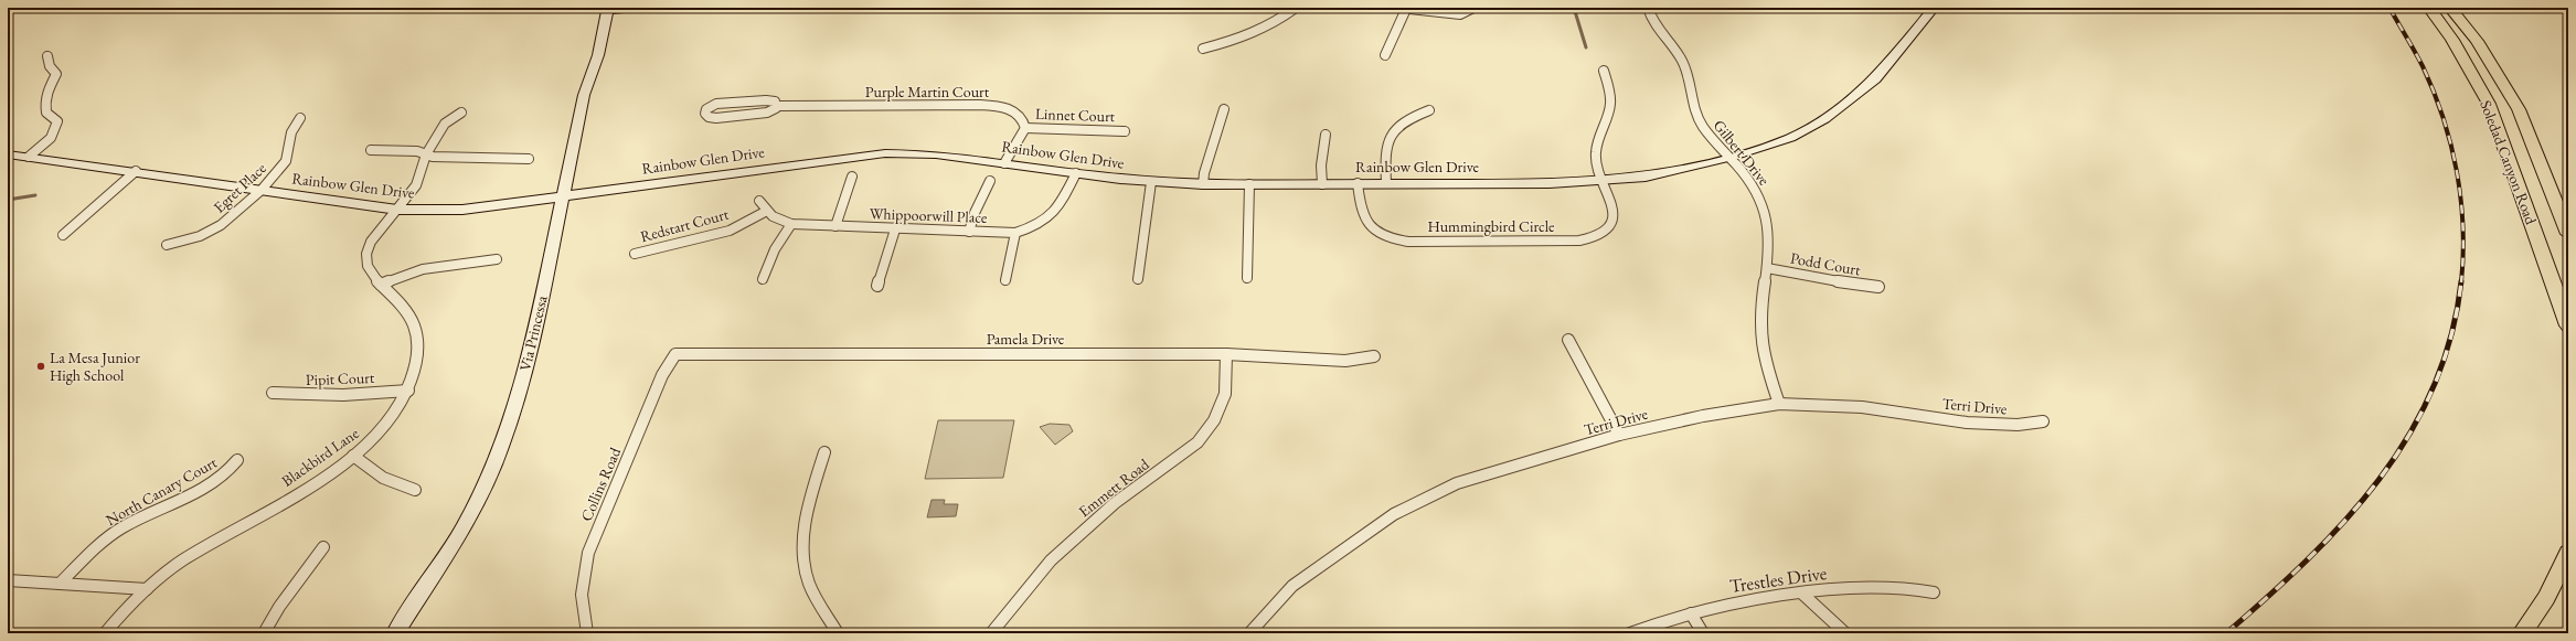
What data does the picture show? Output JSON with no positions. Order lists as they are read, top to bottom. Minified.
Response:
{"streets":{"main road":["Soledad Canyon Road"],"street":["Purple Martin Court","Linnet Court","Gilbert Drive","Rainbow Glen Drive","Egret Place","Whippoorwill Place","Redstart Court","Hummingbird Circle","Podd Court","Via Princessa","Pamela Drive","Pipit Court","Terri Drive","Blackbird Lane","Collins Road","Emmett Road","North Canary Court","Trestles Drive"]},"crossings":[["Purple Martin Court","Linnet Court"],["Gilbert Drive","Rainbow Glen Drive"],["Gilbert Drive","Podd Court"],["Gilbert Drive","Terri Drive"],["Rainbow Glen Drive","Egret Place"],["Rainbow Glen Drive","Whippoorwill Place"],["Rainbow Glen Drive","Hummingbird Circle"],["Rainbow Glen Drive","Via Princessa"],["Rainbow Glen Drive","Blackbird Lane"],["Whippoorwill Place","Redstart Court"],["Pamela Drive","Collins Road"],["Pamela Drive","Emmett Road"],["Pipit Court","Blackbird Lane"]],"places":["La Mesa Junior High School"]}
